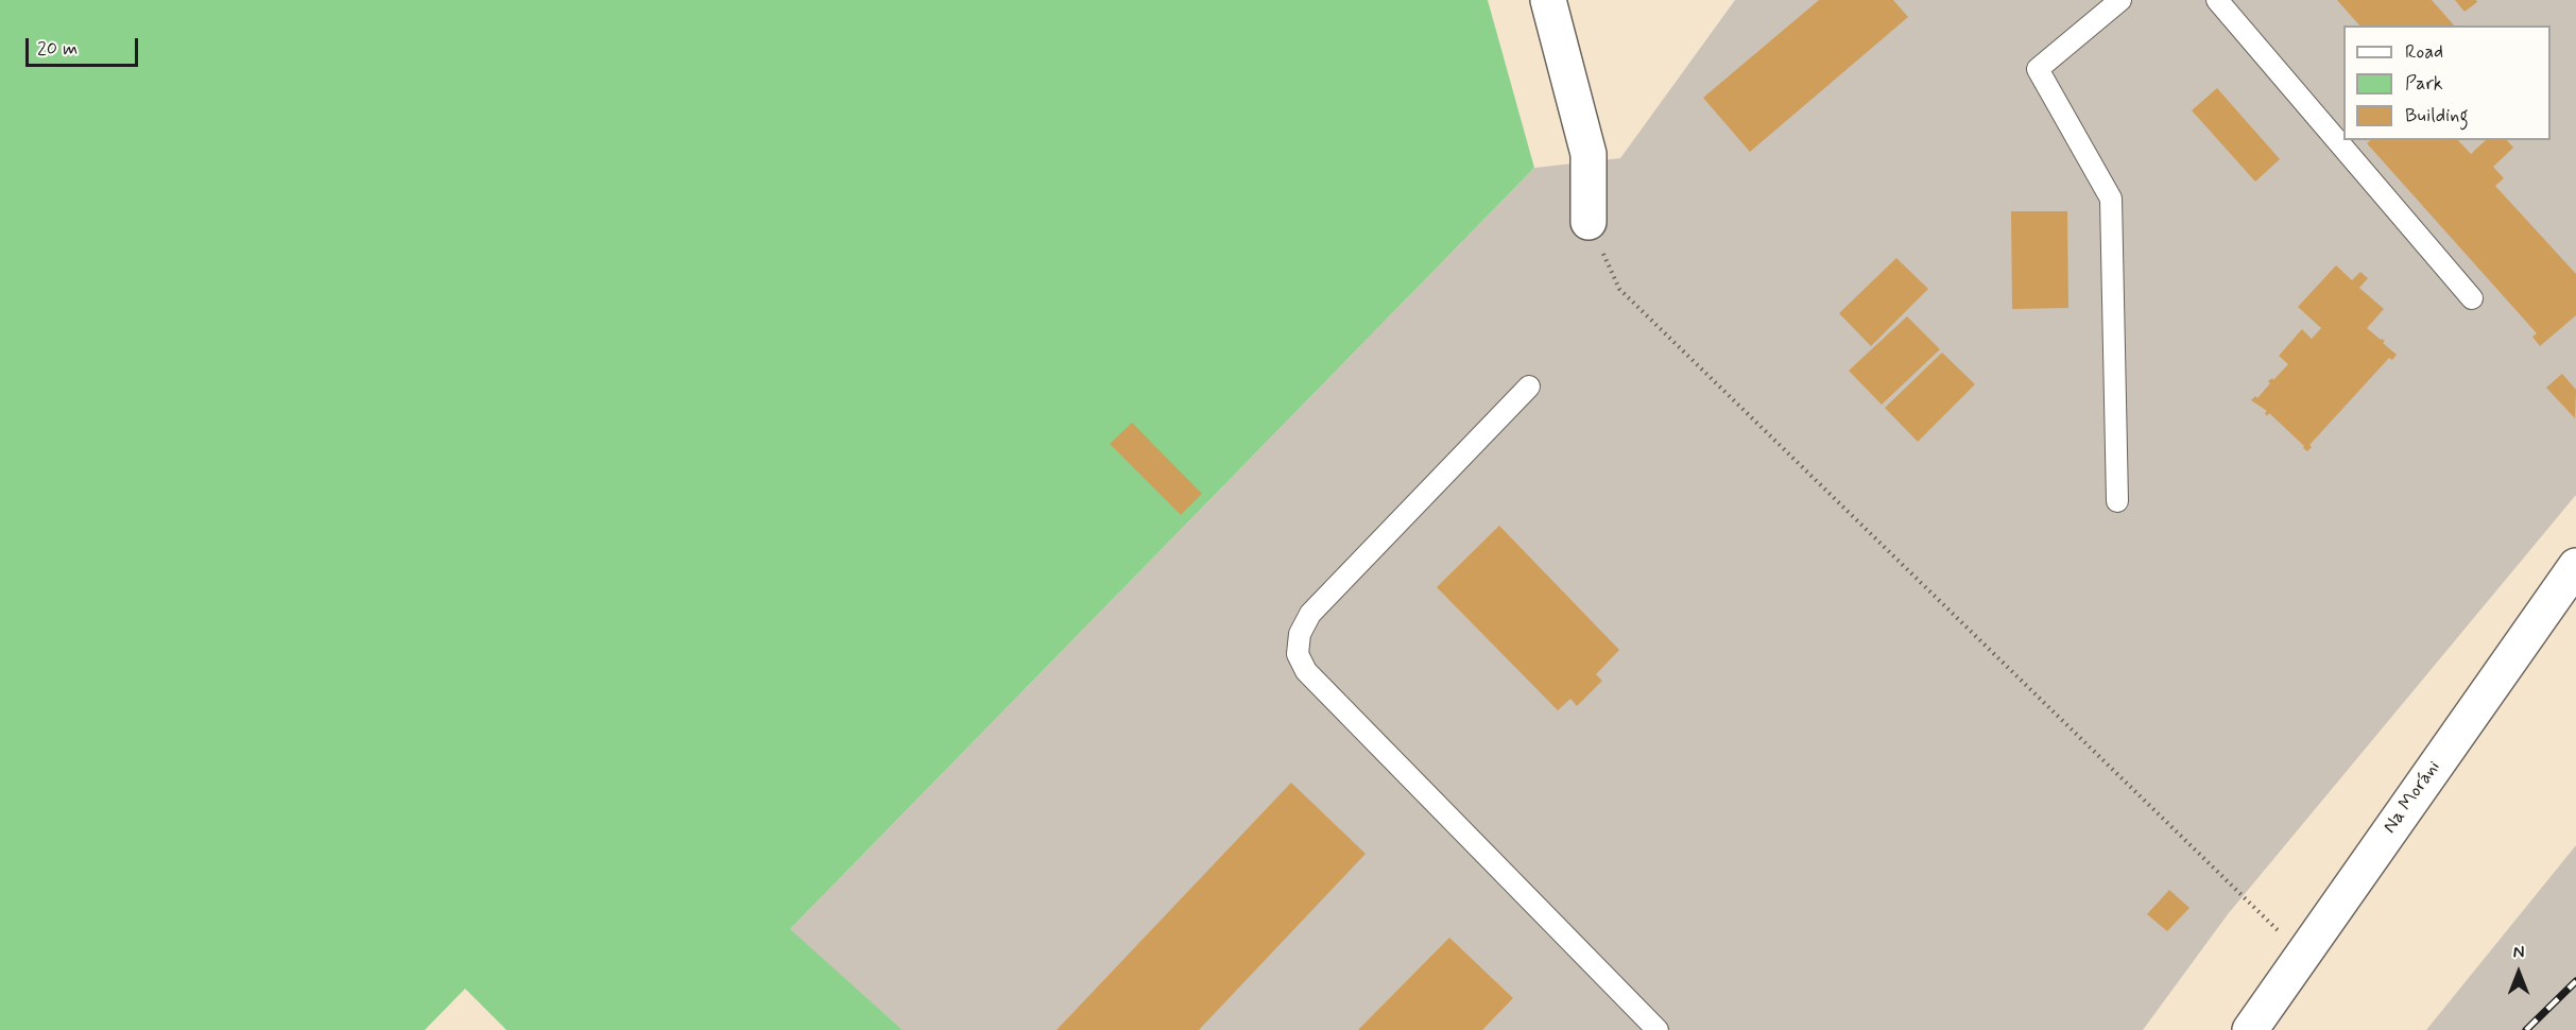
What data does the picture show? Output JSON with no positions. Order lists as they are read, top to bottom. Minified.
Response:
{"streets":{"street":["Na Moráni"]},"legend":["Road","Park","Building"],"scale_bar":"20 m","north":"top"}
